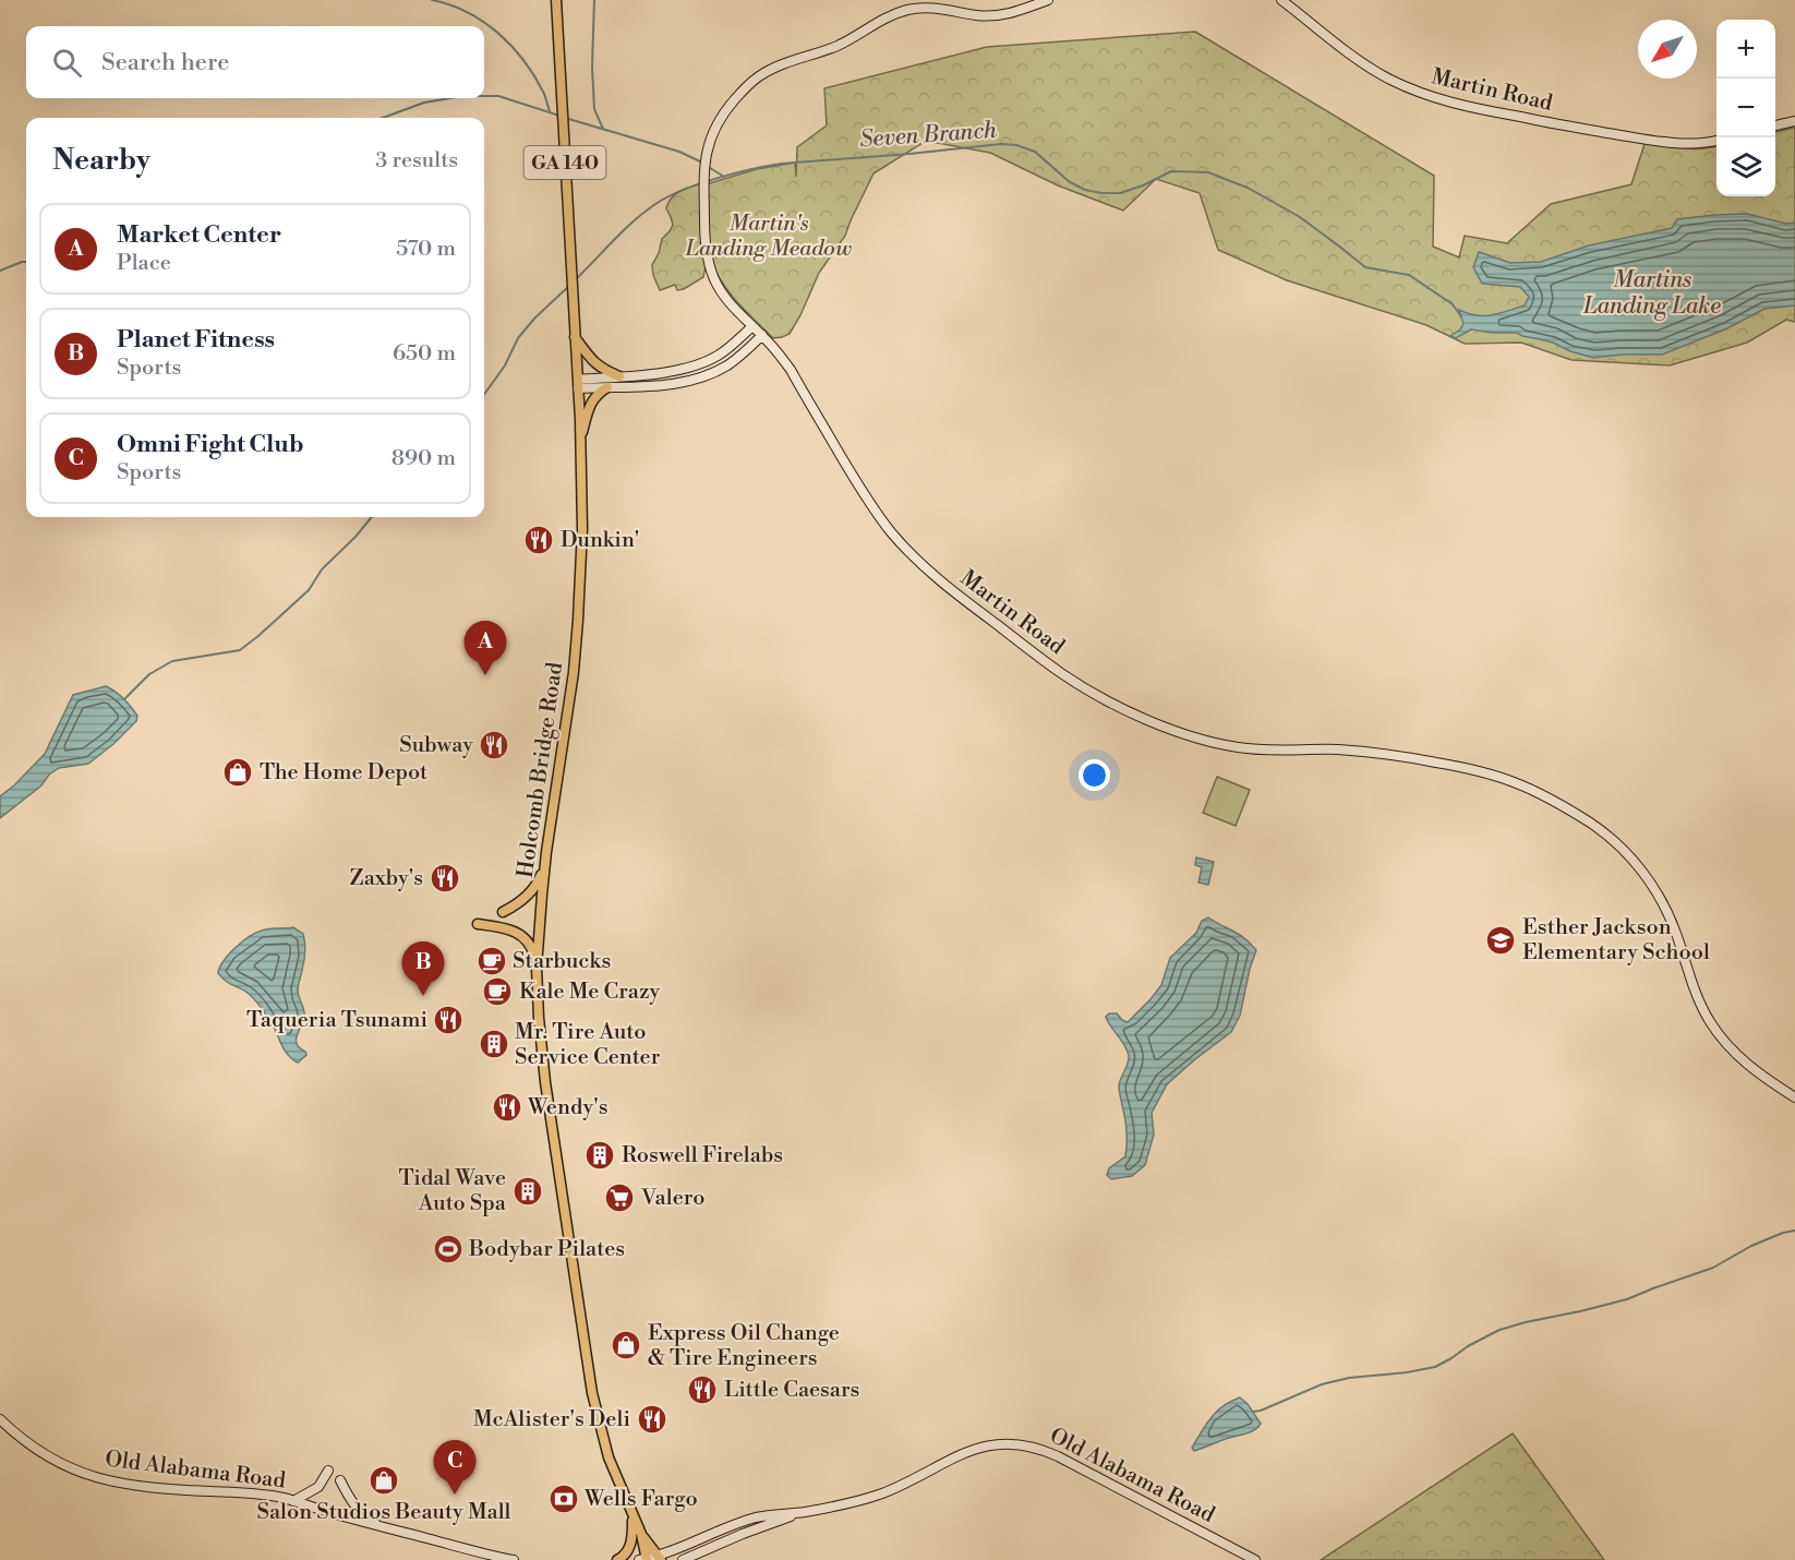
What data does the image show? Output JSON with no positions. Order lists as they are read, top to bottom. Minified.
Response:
{"streets":{"main road":["GA 140","Holcomb Bridge Road"],"street":["Martin Road","Old Alabama Road"]},"crossings":[["Holcomb Bridge Road","Old Alabama Road"]],"water":["Seven Branch","Martins Landing Lake"],"parks":["Martin's Landing Meadow"],"places":{"restaurant":["Dunkin'","Subway","Zaxby's","Taqueria Tsunami","Wendy's","Little Caesars","McAlister's Deli"],"shop":["The Home Depot","Express Oil Change & Tire Engineers","Salon Studios Beauty Mall"],"school or university":["Esther Jackson Elementary School"],"cafe":["Starbucks","Kale Me Crazy"],"building":["Mr. Tire Auto Service Center","Roswell Firelabs","Tidal Wave Auto Spa"],"supermarket":["Valero"],"sports":["Bodybar Pilates"],"bank":["Wells Fargo"]},"north":"bottom left","page":{"map_buttons":["+","−"],"search":"Search here","heading":["Nearby","3 results"],"list":[{"mark":"A","name":"Market Center","note":"Place","value":"570 m"},{"mark":"B","name":"Planet Fitness","note":"Sports","value":"650 m"},{"mark":"C","name":"Omni Fight Club","note":"Sports","value":"890 m"}],"pins":["A","B","C"]}}
